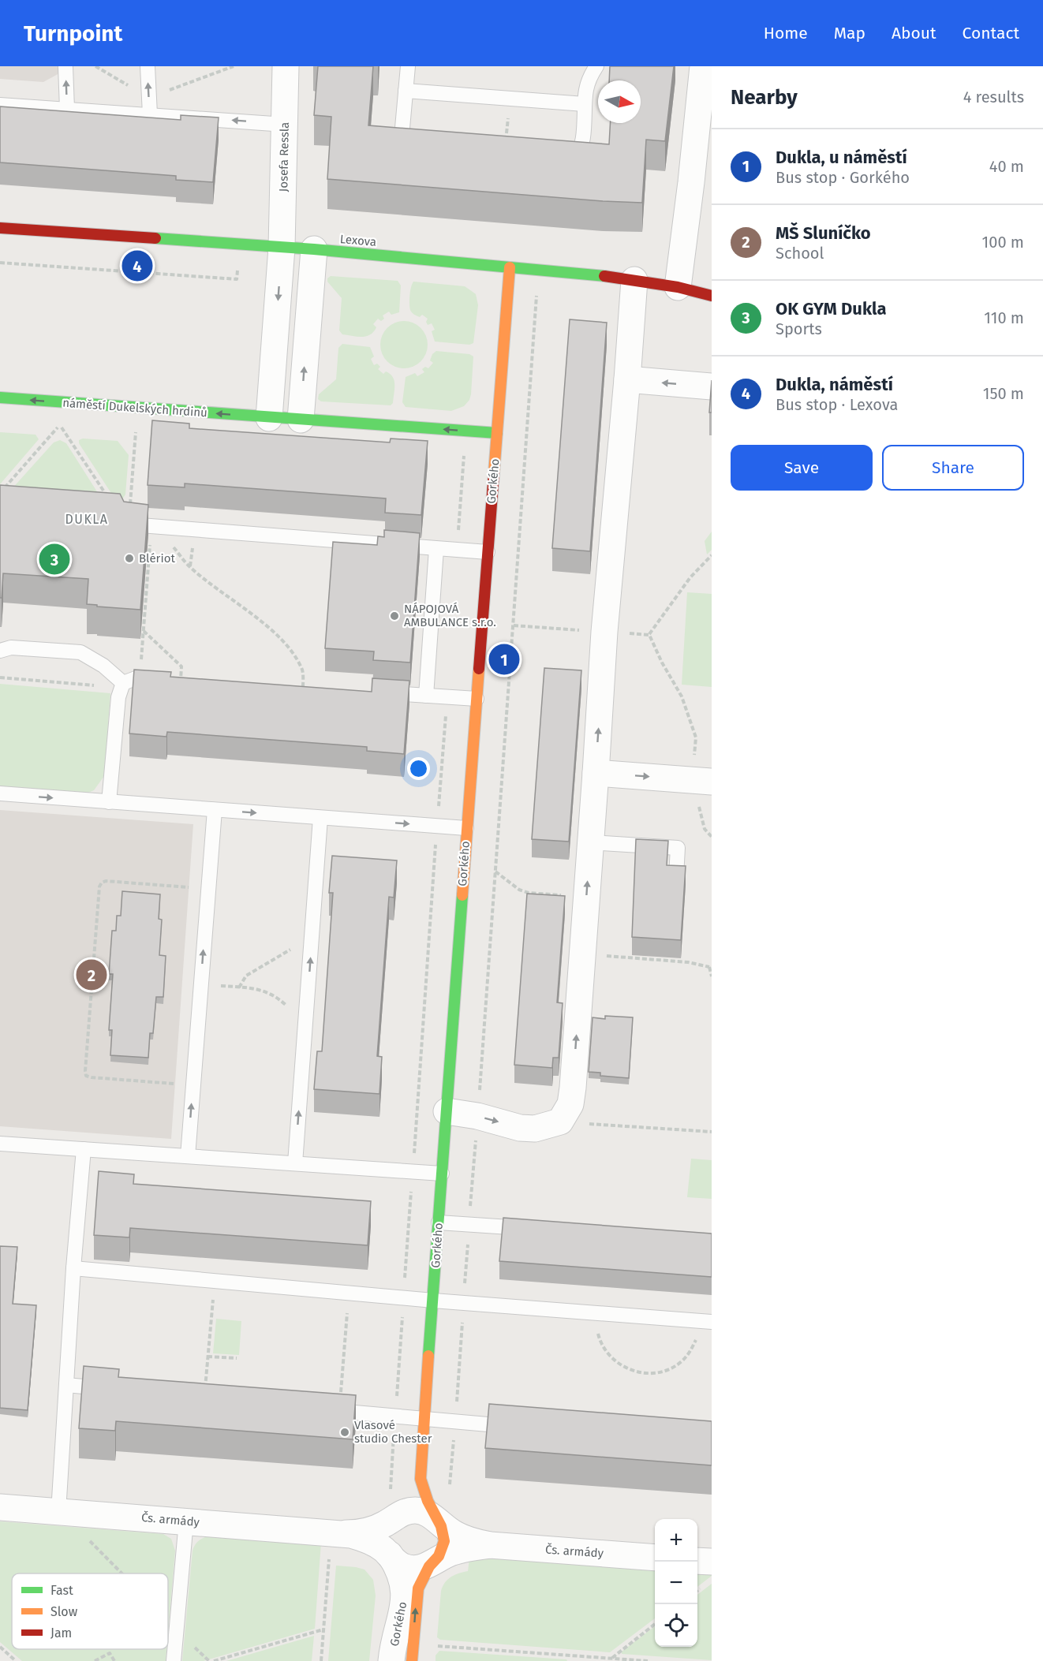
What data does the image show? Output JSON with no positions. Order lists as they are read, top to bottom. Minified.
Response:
{"streets":{"street":["Josefa Ressla","Lexova","náměstí Dukelských hrdinů","Gorkého","Čs. armády"]},"crossings":[["Josefa Ressla","Lexova"],["Lexova","Gorkého"],["náměstí Dukelských hrdinů","Gorkého"],["Gorkého","Čs. armády"]],"one_way":["náměstí Dukelských hrdinů"],"districts":["DUKLA"],"places":["Blériot","NÁPOJOVÁ AMBULANCE s.r.o.","Vlasové studio Chester"],"legend":["Fast","Slow","Jam"],"north":"right","page":{"header":"Turnpoint","nav":["Home","Map","About","Contact"],"heading":["Nearby","4 results"],"list":[{"mark":"1","name":"Dukla, u náměstí","note":"Bus stop · Gorkého","value":"40 m"},{"mark":"2","name":"MŠ Sluníčko","note":"School","value":"100 m"},{"mark":"3","name":"OK GYM Dukla","note":"Sports","value":"110 m"},{"mark":"4","name":"Dukla, náměstí","note":"Bus stop · Lexova","value":"150 m"}],"pins":["4","3","1","2"],"buttons":["Save","Share"],"map_buttons":["+","−"]}}
